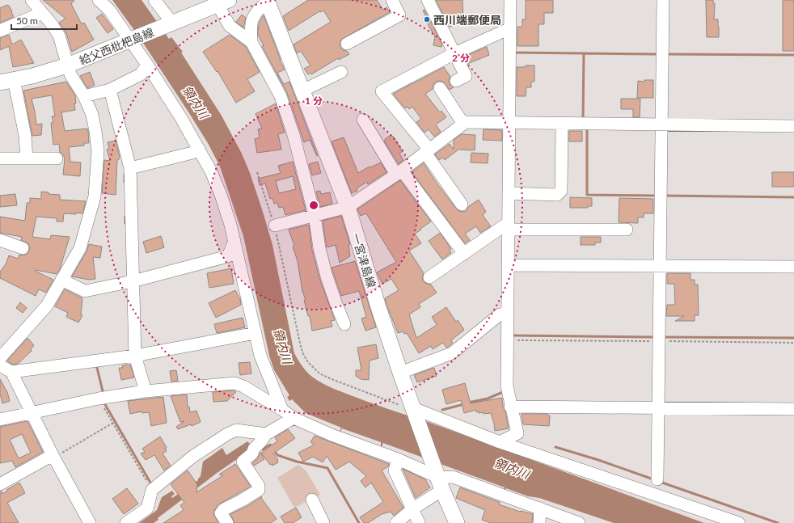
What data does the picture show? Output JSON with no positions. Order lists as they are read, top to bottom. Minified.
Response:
{"streets":{"main road":["給父西枇杷島線","一宮津島線"]},"water":["領内川"],"places":["西川端郵便局"],"scale_bar":"50 m","rings":["2 分","1 分"]}
